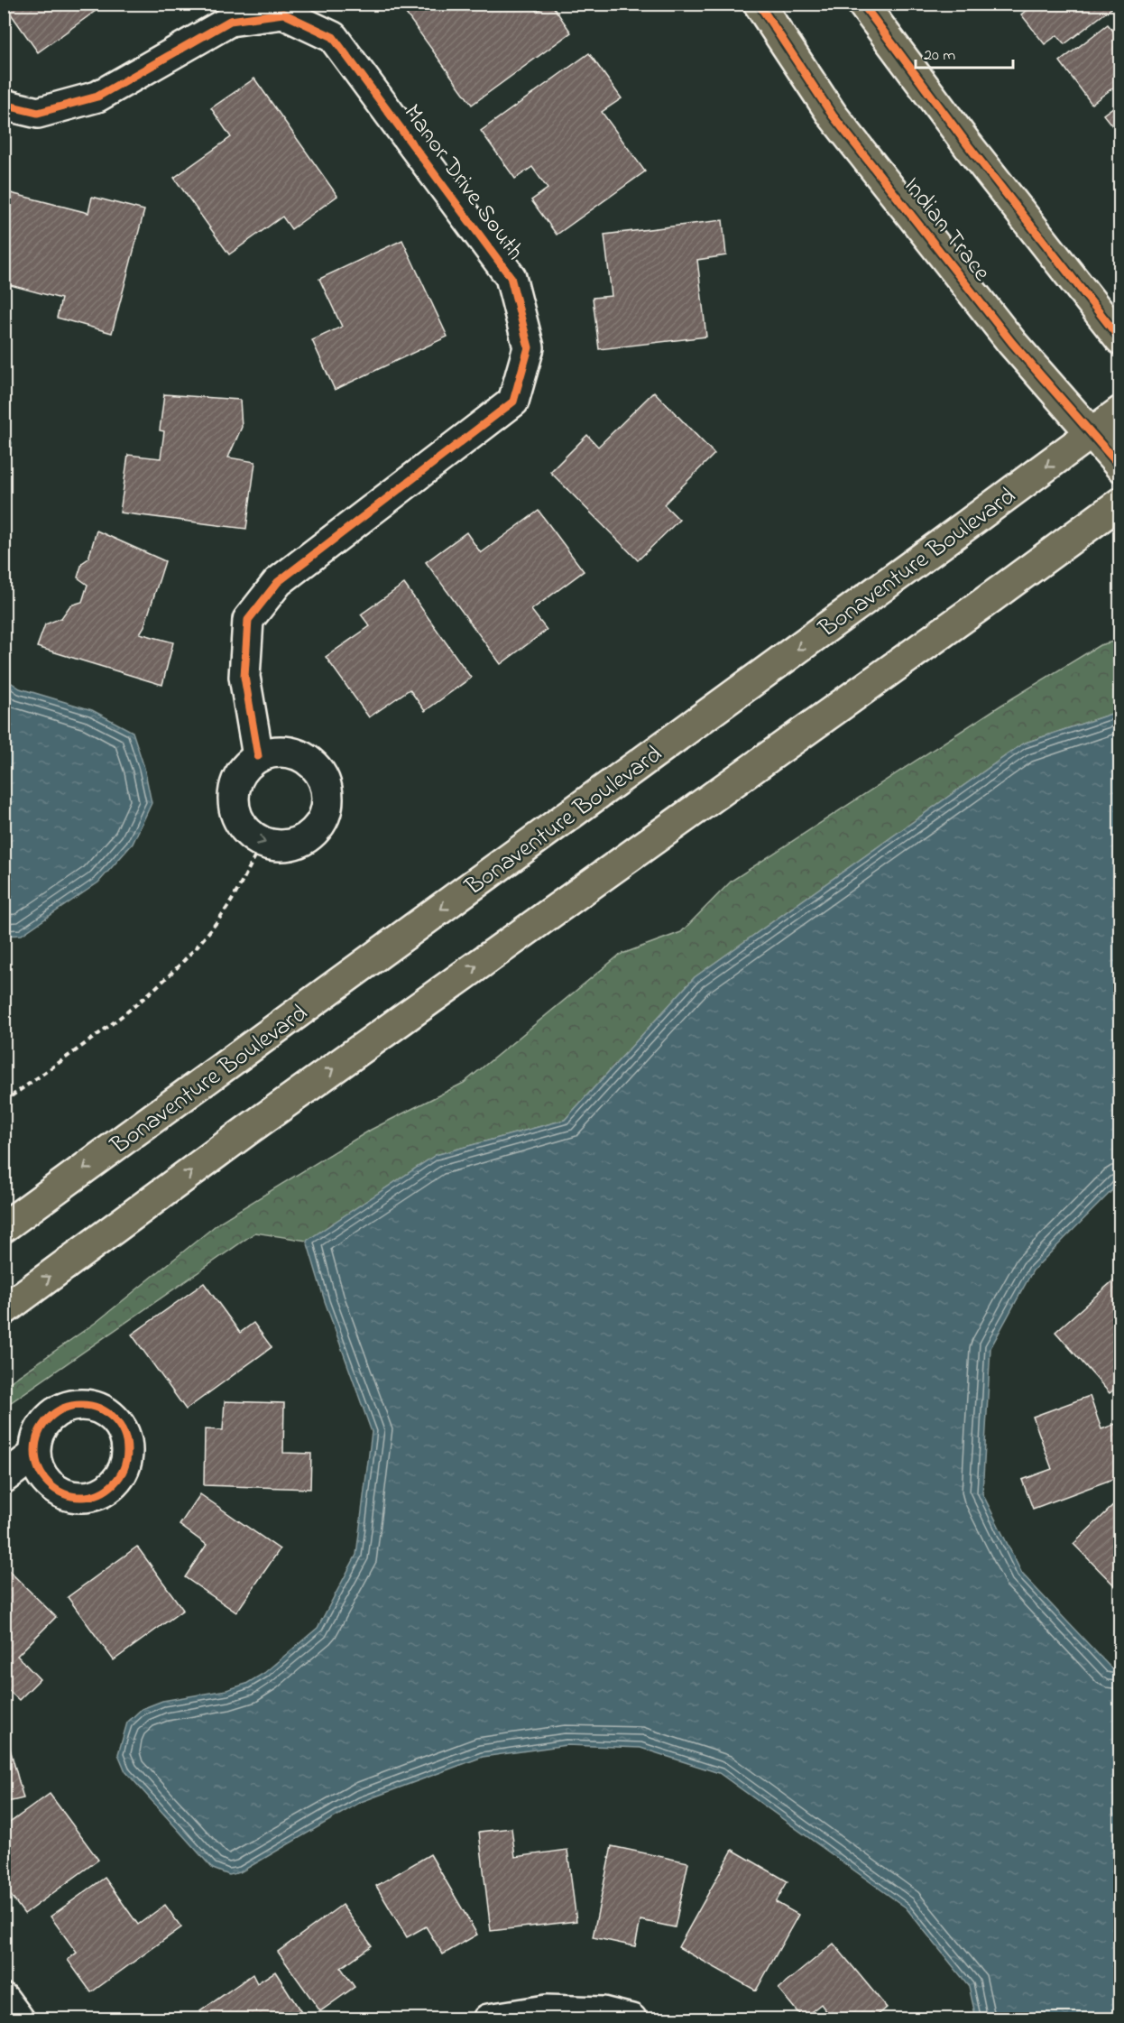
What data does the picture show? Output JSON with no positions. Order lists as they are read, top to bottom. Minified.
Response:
{"streets":{"main road":["Indian Trace","Bonaventure Boulevard"],"street":["Manor Drive South"]},"crossings":[["Indian Trace","Bonaventure Boulevard"]],"scale_bar":"20 m"}
